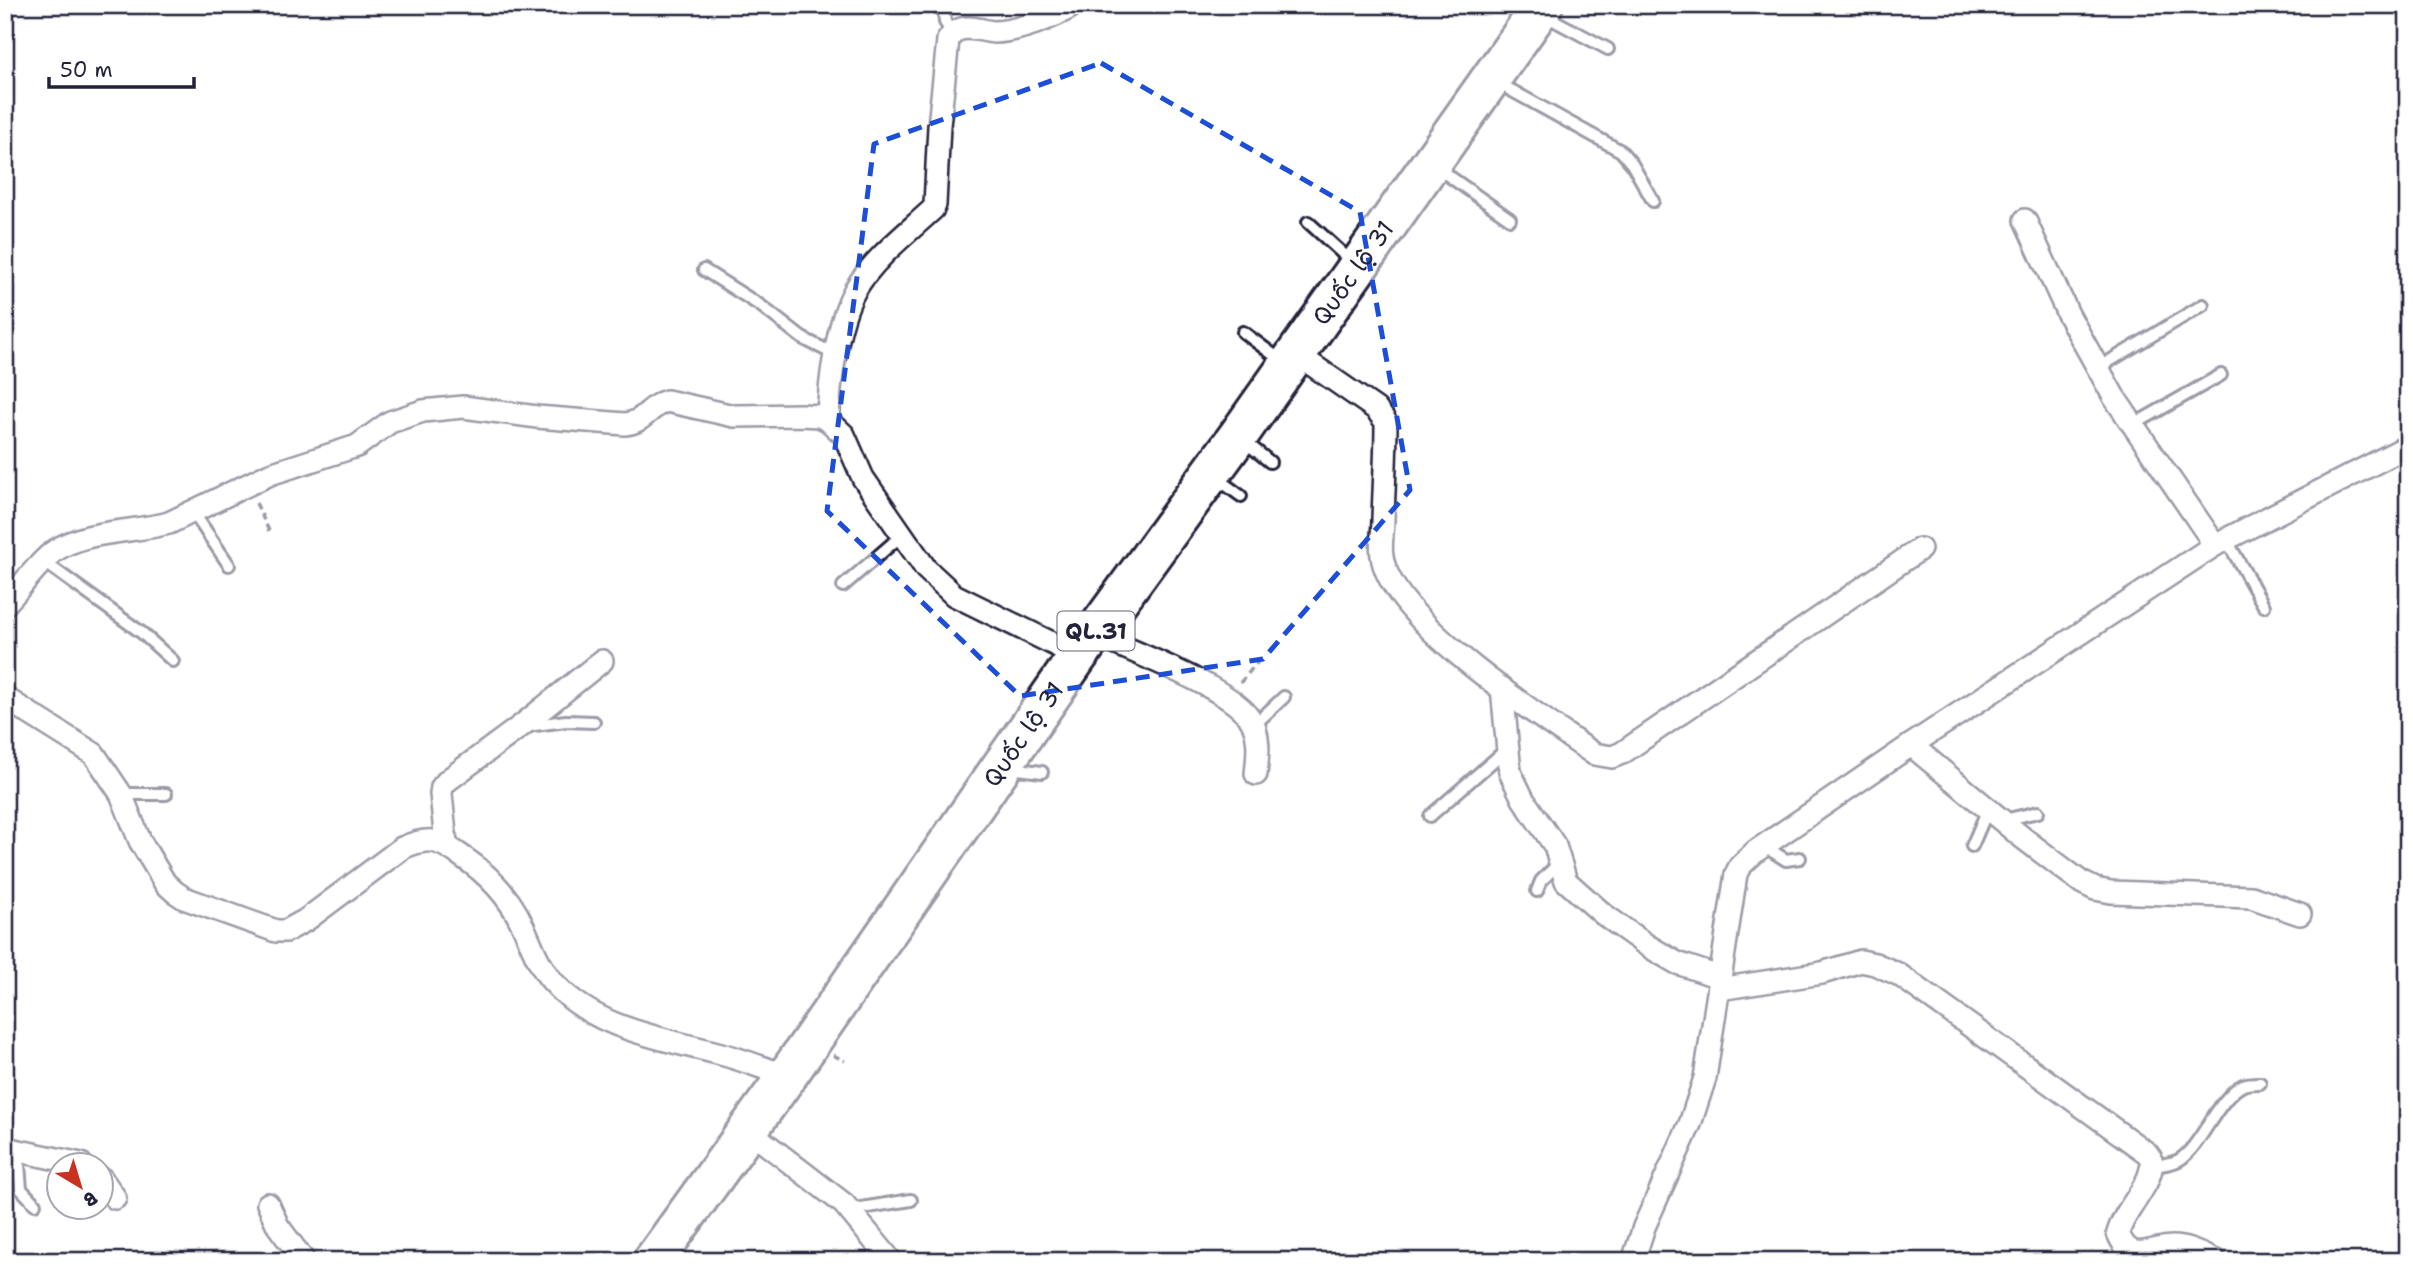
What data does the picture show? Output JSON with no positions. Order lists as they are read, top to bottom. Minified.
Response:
{"streets":{"highway":["Quốc lộ 31","QL.31"]},"scale_bar":"50 m","north":"bottom right"}
